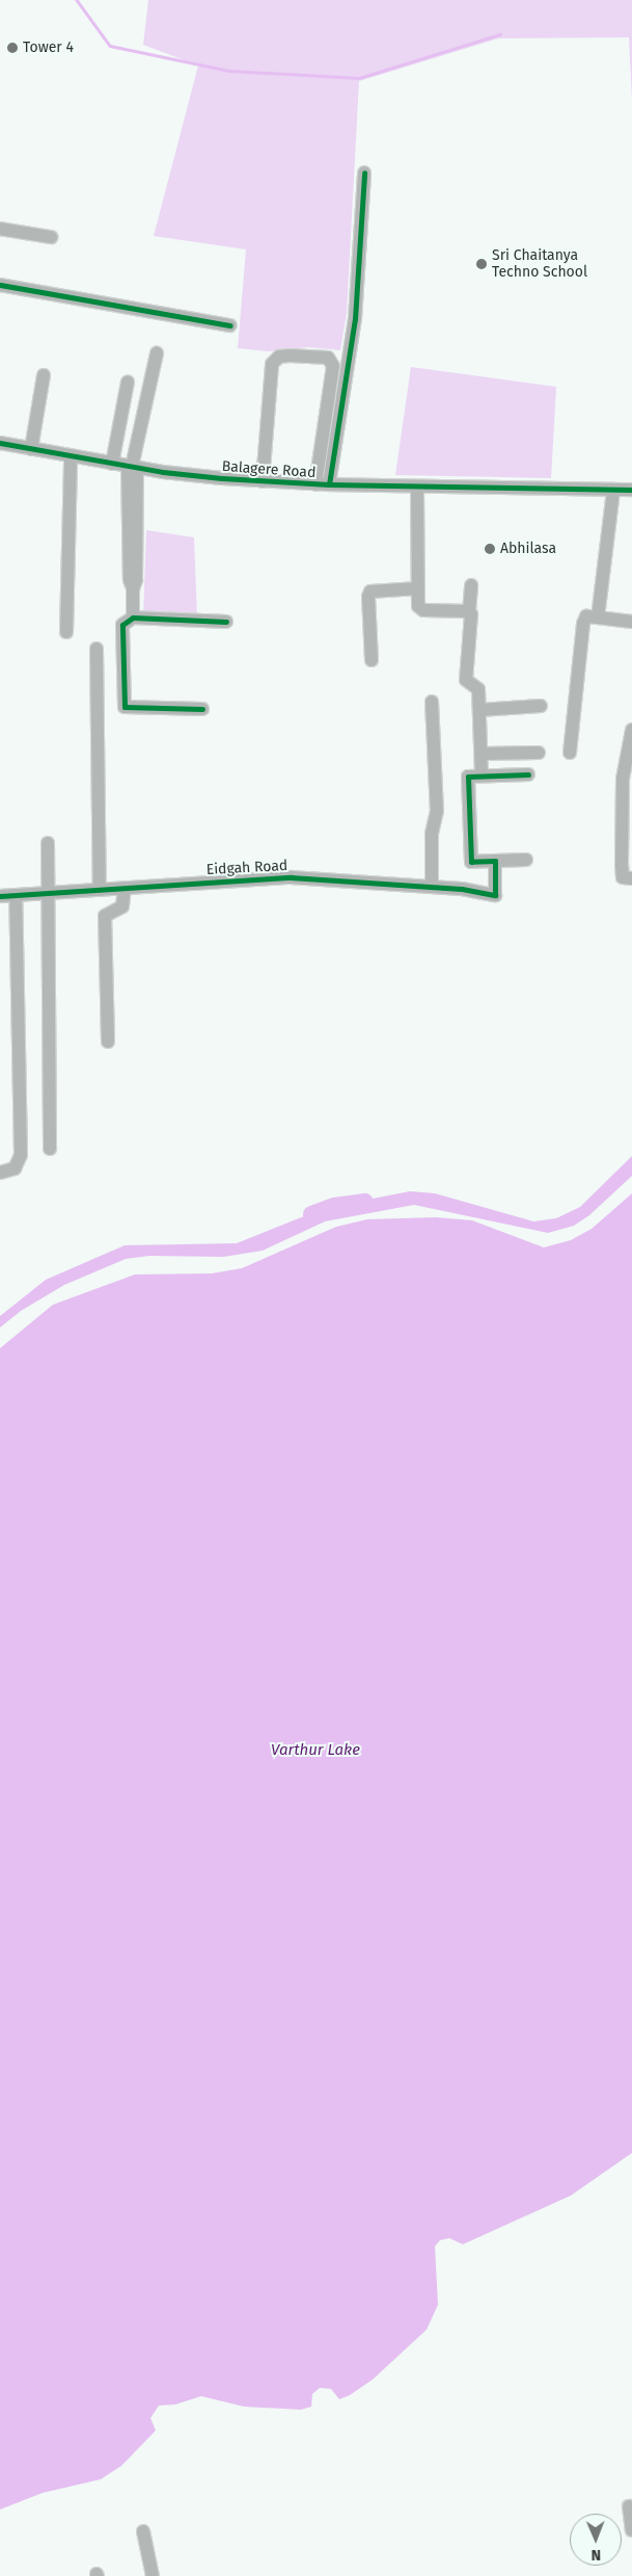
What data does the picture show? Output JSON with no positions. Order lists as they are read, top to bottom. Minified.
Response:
{"streets":{"street":["Balagere Road","Eidgah Road"]},"water":["Varthur Lake"],"places":["Tower 4","Sri Chaitanya Techno School","Abhilasa"],"north":"bottom"}
